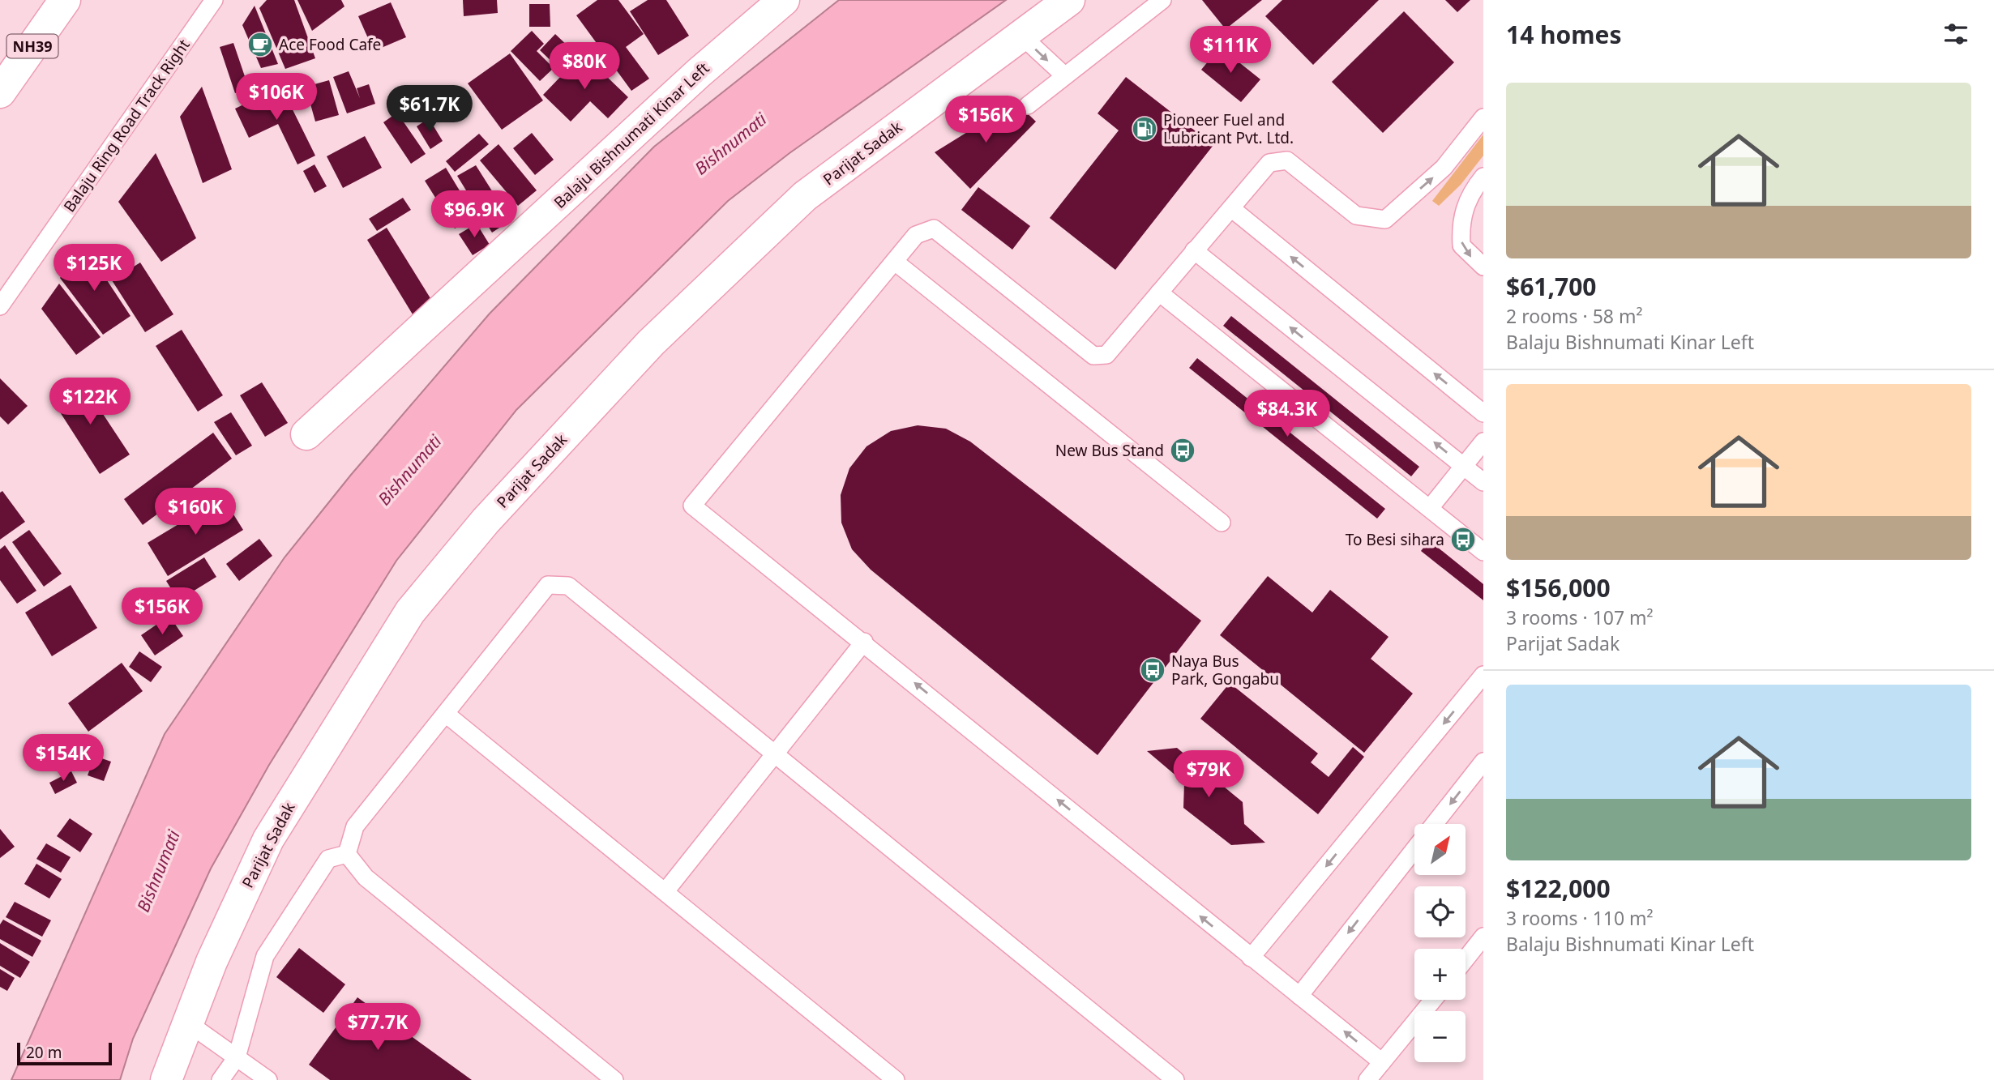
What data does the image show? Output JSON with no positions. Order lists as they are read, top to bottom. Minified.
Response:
{"streets":{"main road":["NH39","Balaju Bishnumati Kinar Left","Parijat Sadak"],"lane":["Balaju Ring Road Track Right"]},"water":["Bishnumati"],"places":{"cafe":["Ace Food Cafe"],"fuel station":["Pioneer Fuel and Lubricant Pvt. Ltd."],"bus stop":["New Bus Stand","To Besi sihara","Naya Bus Park, Gongabu"]},"scale_bar":"20 m","north":"top right","page":{"heading":"14 homes","price":["$111K","$80K","$106K","$61.7K","$156K","$96.9K","$125K","$122K","$84.3K","$160K","$156K","$154K","$79K","$77.7K"],"list":[{"name":"$61,700","note":"2 rooms · 58 m² · Balaju Bishnumati Kinar Left"},{"name":"$156,000","note":"3 rooms · 107 m² · Parijat Sadak"},{"name":"$122,000","note":"3 rooms · 110 m² · Balaju Bishnumati Kinar Left"}],"map_buttons":["+","−"],"scale":"20 m"}}
